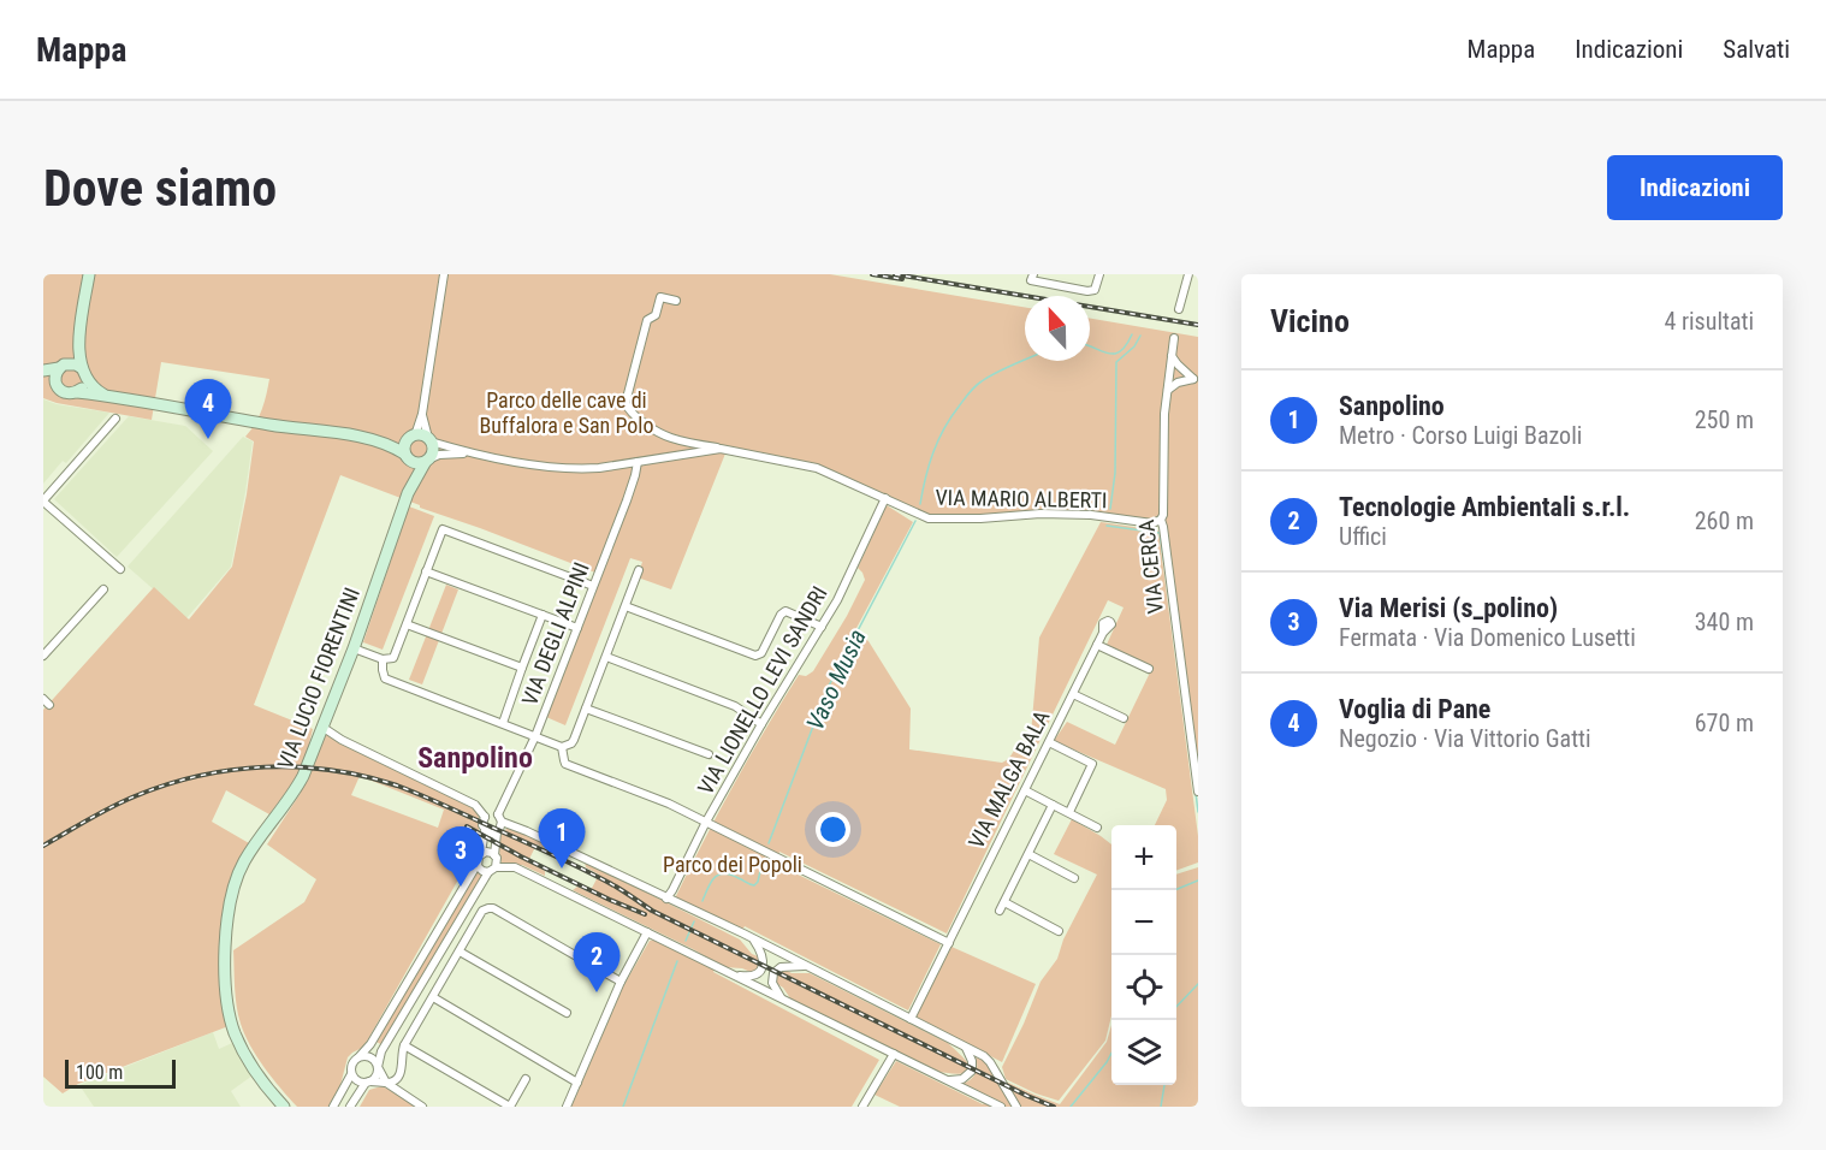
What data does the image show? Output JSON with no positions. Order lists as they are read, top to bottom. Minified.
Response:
{"streets":{"street":["VIA MARIO ALBERTI","VIA CERCA","VIA DEGLI ALPINI","VIA LUCIO FIORENTINI","VIA LIONELLO LEVI SANDRI","VIA MALGA BALA"]},"crossings":[["VIA MARIO ALBERTI","VIA CERCA"],["VIA MARIO ALBERTI","VIA DEGLI ALPINI"],["VIA MARIO ALBERTI","VIA LUCIO FIORENTINI"],["VIA MARIO ALBERTI","VIA LIONELLO LEVI SANDRI"]],"districts":["Sanpolino"],"water":["Vaso Musia"],"parks":["Parco delle cave di Buffalora e San Polo","Parco dei Popoli"],"scale_bar":"100 m","north":"top","page":{"header":"Mappa","nav":["Mappa","Indicazioni","Salvati"],"buttons":"Indicazioni","title":"Dove siamo","heading":["Vicino","4 risultati"],"list":[{"mark":"1","name":"Sanpolino","note":"Metro · Corso Luigi Bazoli","value":"250 m"},{"mark":"2","name":"Tecnologie Ambientali s.r.l.","note":"Uffici","value":"260 m"},{"mark":"3","name":"Via Merisi (s_polino)","note":"Fermata · Via Domenico Lusetti","value":"340 m"},{"mark":"4","name":"Voglia di Pane","note":"Negozio · Via Vittorio Gatti","value":"670 m"}],"pins":["4","1","3","2"],"map_buttons":["+","−"],"scale":"100 m"}}
